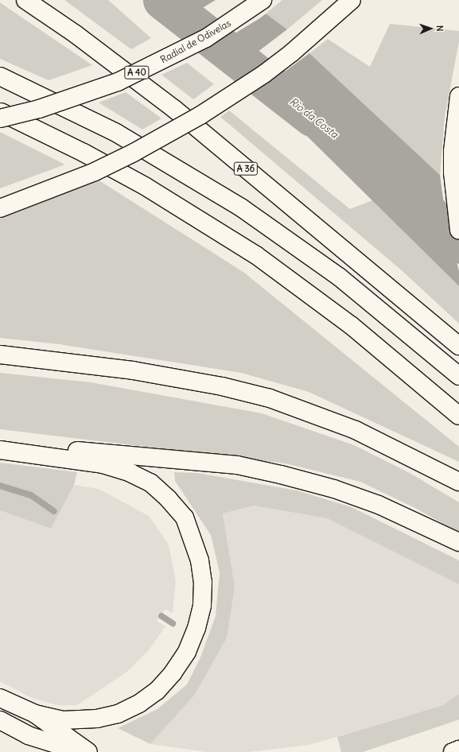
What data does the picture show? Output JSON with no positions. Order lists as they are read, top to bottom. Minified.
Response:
{"streets":{"main road":["Radial de Odivelas","A 40","A 36"]},"water":["Rio da Costa"],"north":"right"}
